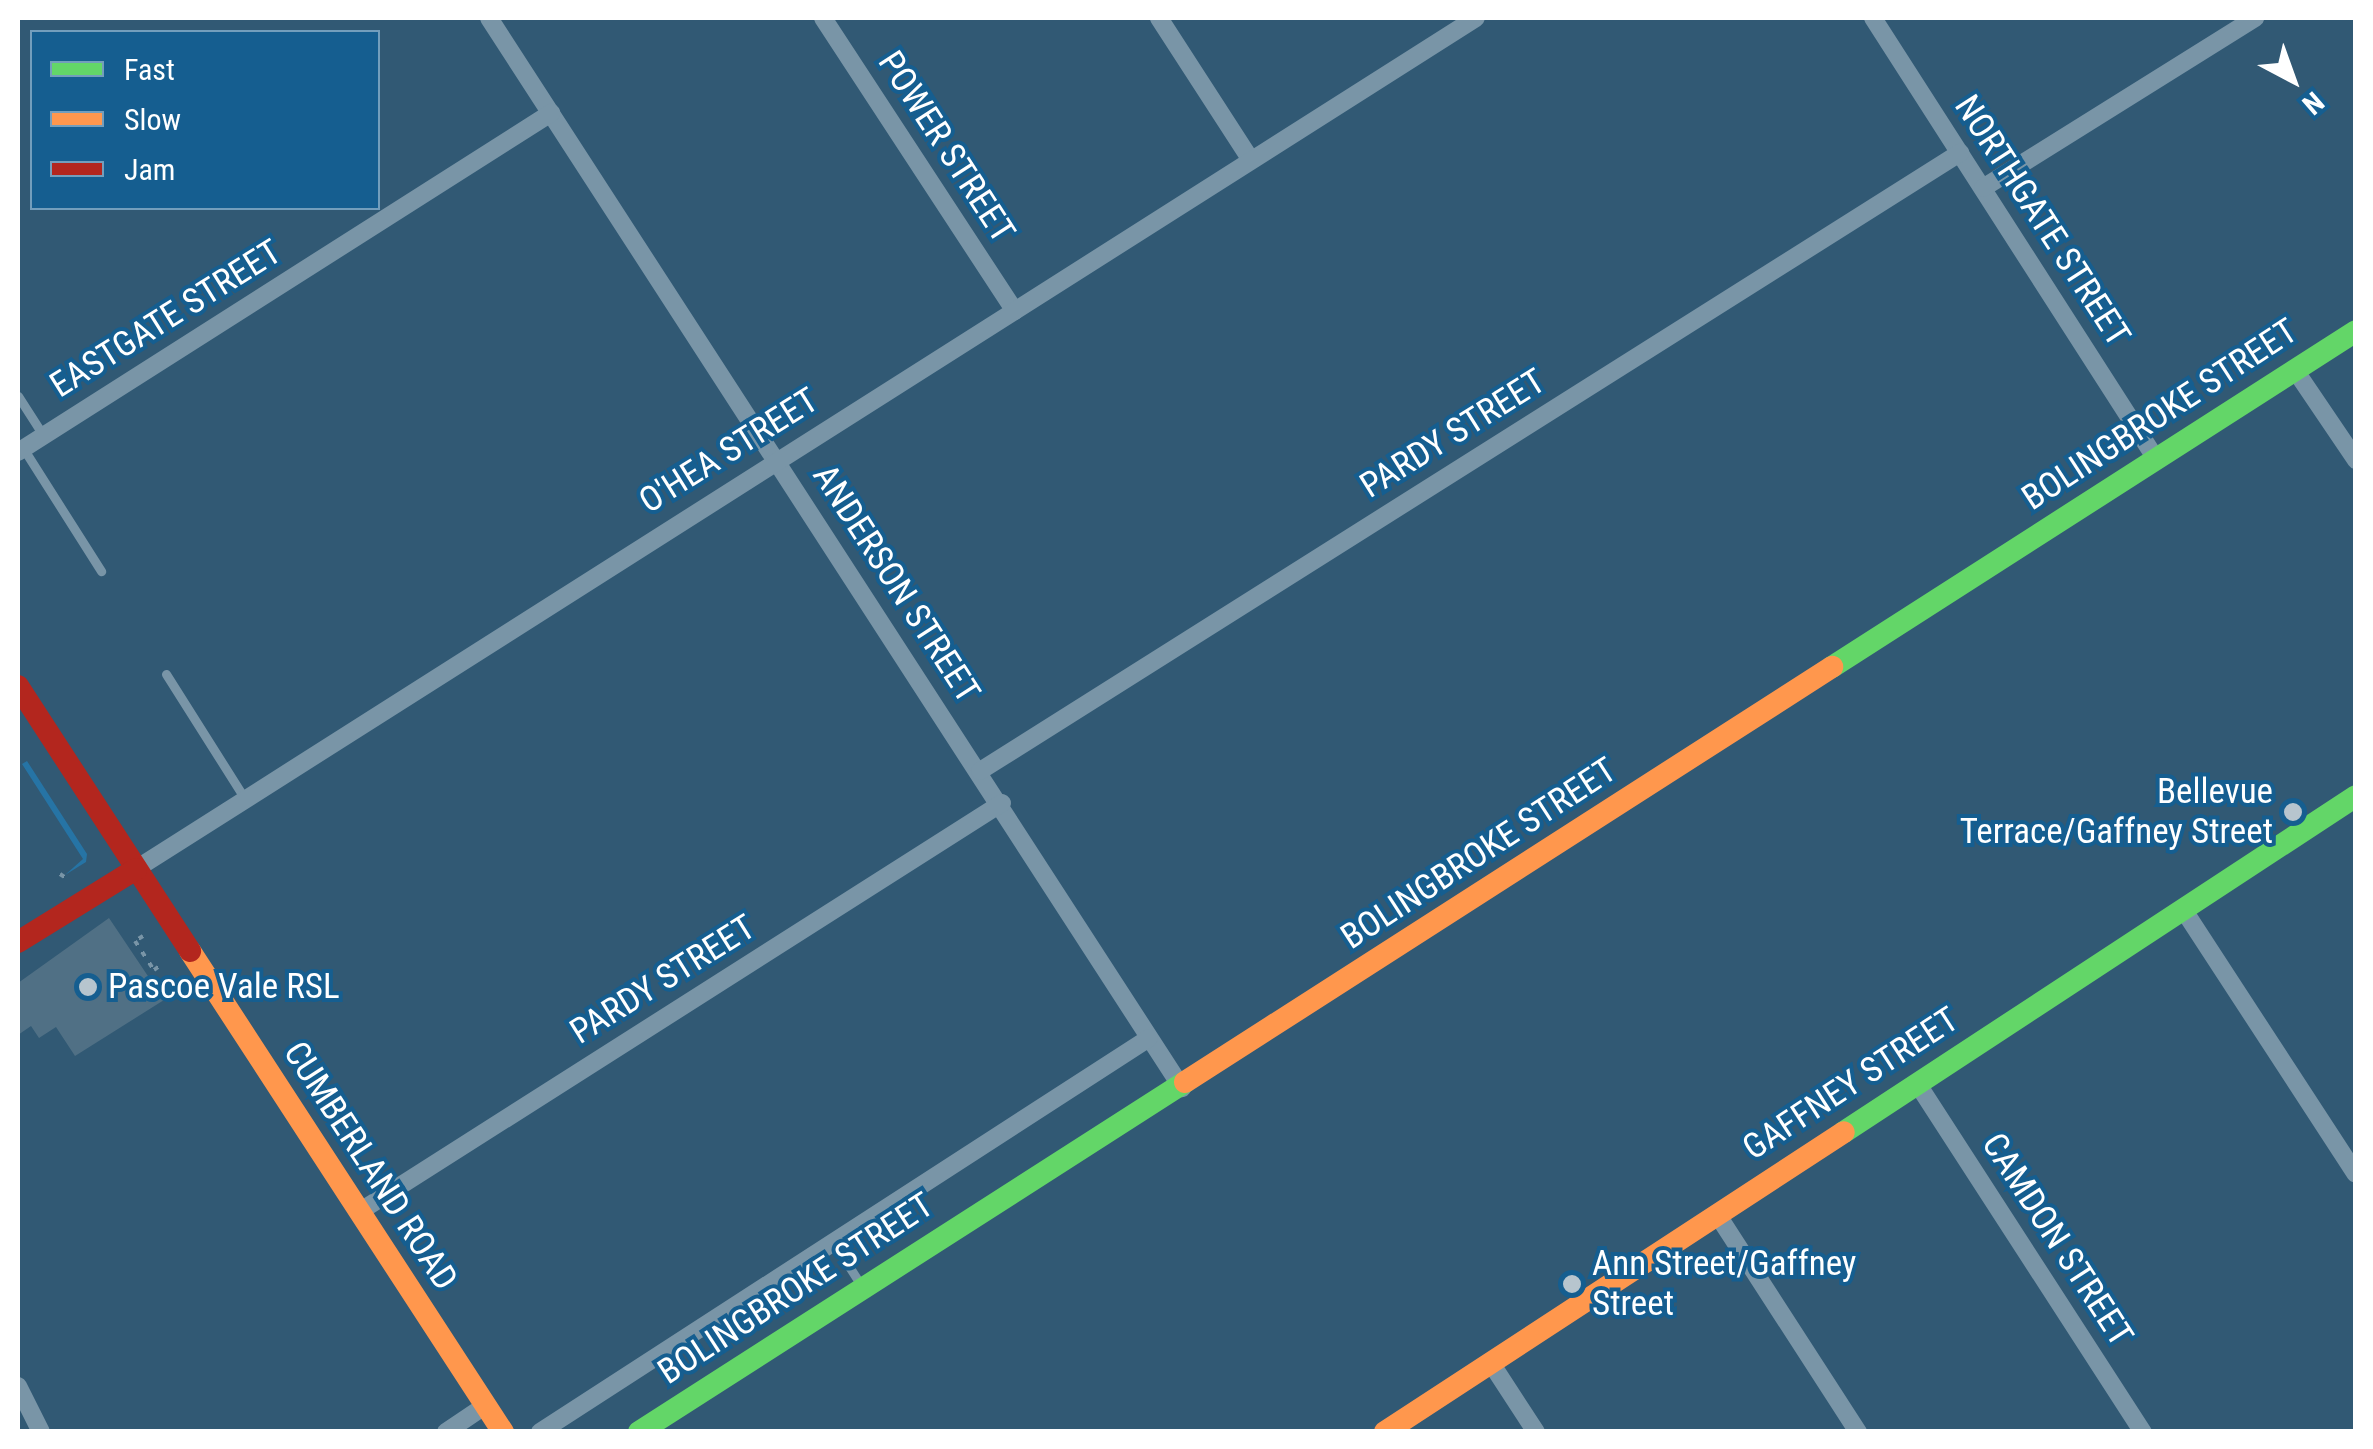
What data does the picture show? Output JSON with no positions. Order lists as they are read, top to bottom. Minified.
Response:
{"streets":{"street":["POWER STREET","NORTHGATE STREET","EASTGATE STREET","BOLINGBROKE STREET","PARDY STREET","O'HEA STREET","ANDERSON STREET","GAFFNEY STREET","CUMBERLAND ROAD","CAMDON STREET"]},"crossings":[["POWER STREET","O'HEA STREET"],["NORTHGATE STREET","BOLINGBROKE STREET"],["NORTHGATE STREET","PARDY STREET"],["EASTGATE STREET","ANDERSON STREET"],["BOLINGBROKE STREET","ANDERSON STREET"],["PARDY STREET","ANDERSON STREET"],["PARDY STREET","CUMBERLAND ROAD"],["O'HEA STREET","ANDERSON STREET"],["O'HEA STREET","CUMBERLAND ROAD"],["GAFFNEY STREET","CAMDON STREET"]],"places":["Bellevue Terrace/Gaffney Street","Pascoe Vale RSL","Ann Street/Gaffney Street"],"legend":["Fast","Slow","Jam"],"north":"bottom right"}
